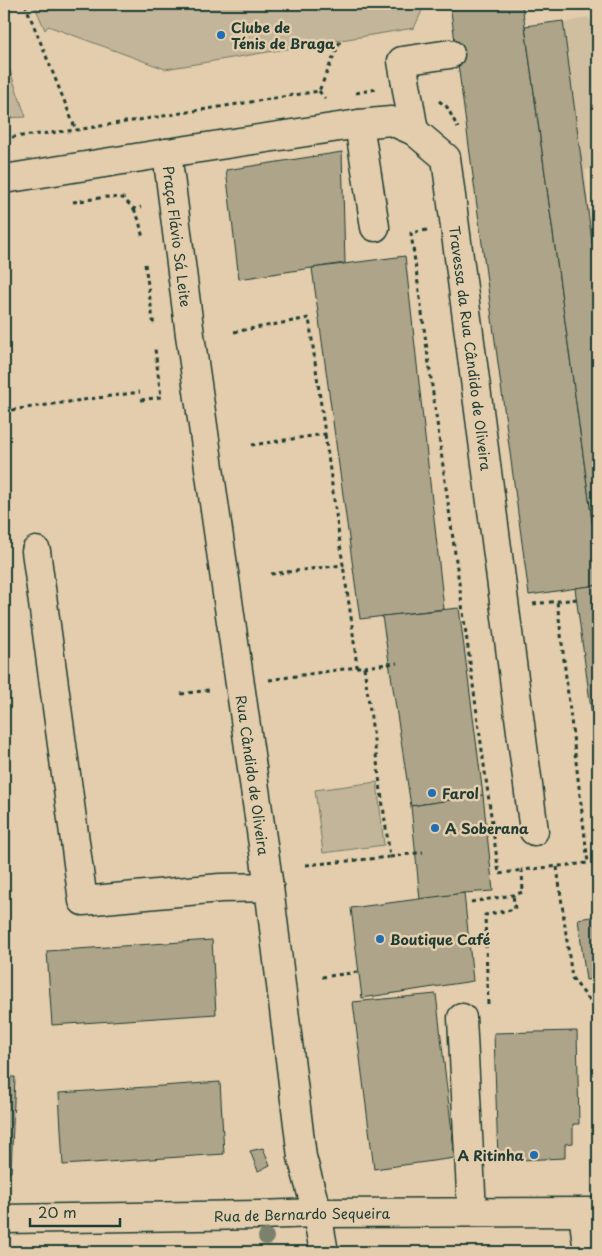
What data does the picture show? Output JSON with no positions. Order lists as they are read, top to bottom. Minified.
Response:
{"streets":{"street":["Praça Flávio Sá Leite","Travessa da Rua Cândido de Oliveira","Rua Cândido de Oliveira","Rua de Bernardo Sequeira"]},"crossings":[["Praça Flávio Sá Leite","Travessa da Rua Cândido de Oliveira"],["Praça Flávio Sá Leite","Rua Cândido de Oliveira"],["Rua Cândido de Oliveira","Rua de Bernardo Sequeira"]],"places":["Clube de Ténis de Braga","Farol","A Soberana","Boutique Café","A Ritinha"],"scale_bar":"20 m"}
